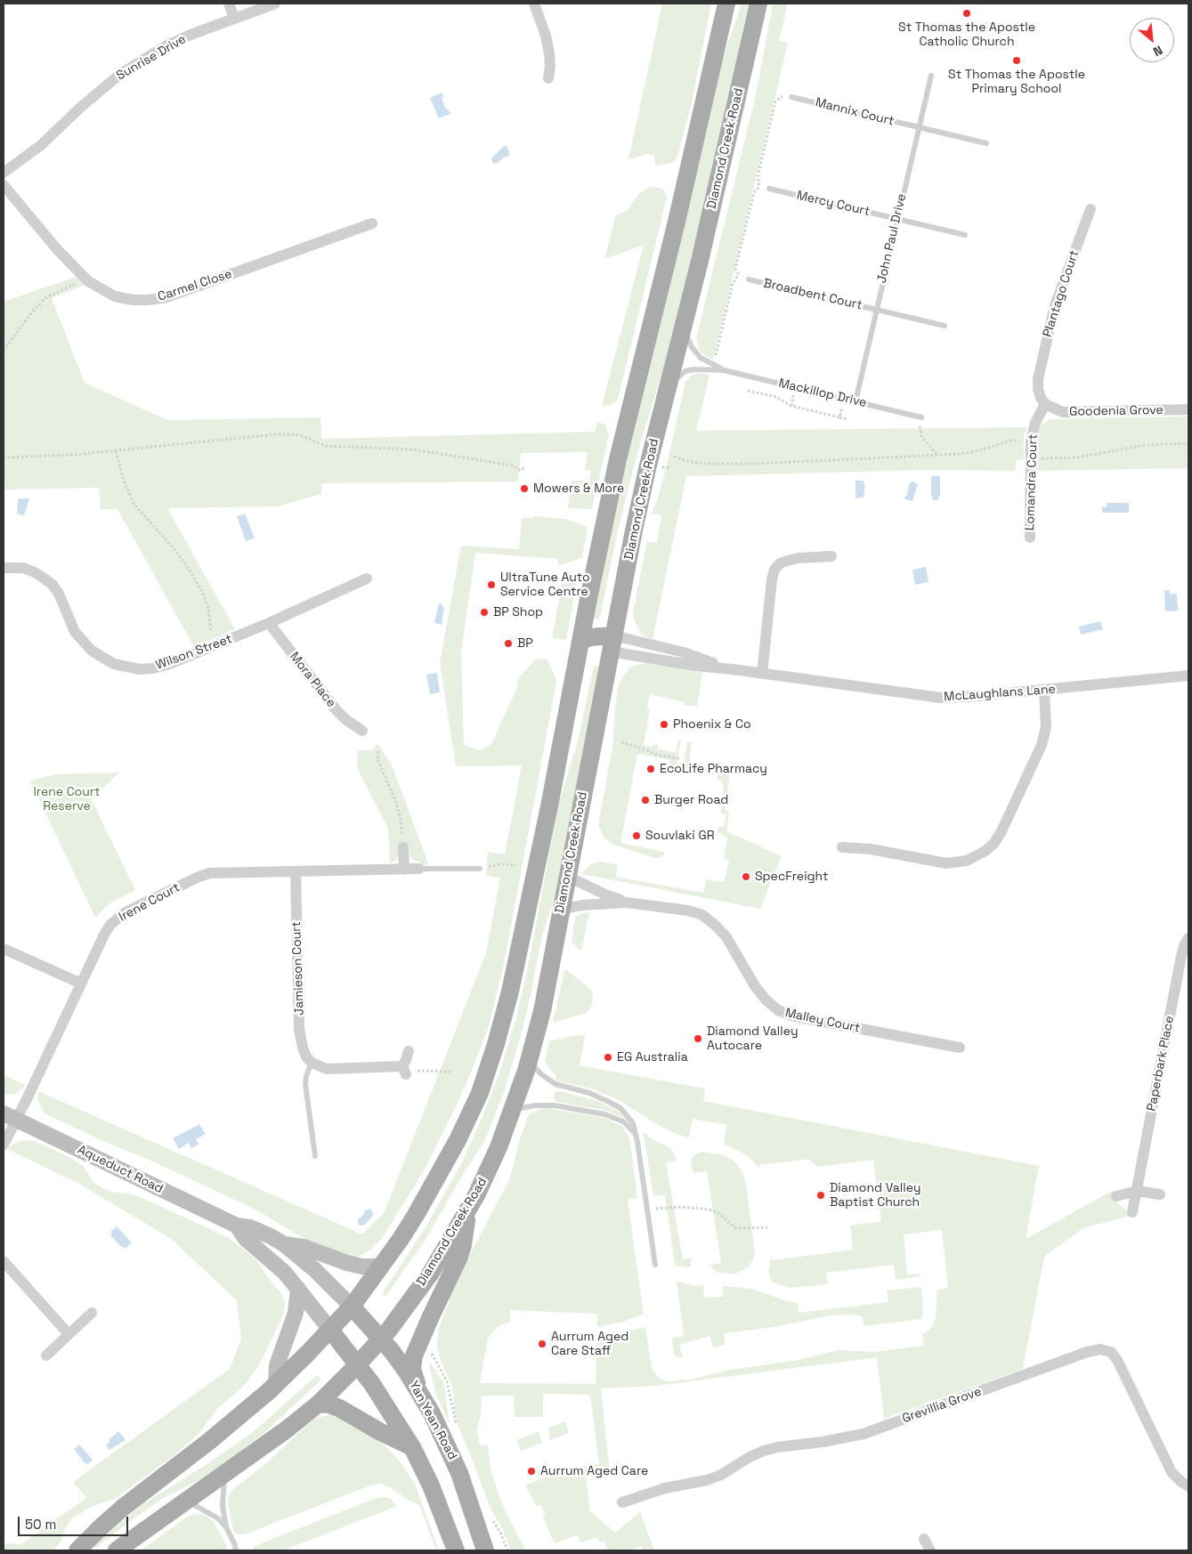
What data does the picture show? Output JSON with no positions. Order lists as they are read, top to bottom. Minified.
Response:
{"streets":{"main road":["Diamond Creek Road","Aqueduct Road","Yan Yean Road"],"street":["Sunrise Drive","Carmel Close","Plantago Court","Goodenia Grove","Lomandra Court","Wilson Street","Mora Place","McLaughlans Lane","Irene Court","Jamieson Court","Malley Court","Paperbark Place","Grevillia Grove"],"lane":["Mannix Court","Mercy Court","John Paul Drive","Broadbent Court","Mackillop Drive"]},"crossings":[["Mannix Court","John Paul Drive"],["Diamond Creek Road","Mackillop Drive"],["Diamond Creek Road","McLaughlans Lane"],["Diamond Creek Road","Malley Court"],["Diamond Creek Road","Yan Yean Road"],["Mercy Court","John Paul Drive"],["John Paul Drive","Broadbent Court"],["John Paul Drive","Mackillop Drive"],["Plantago Court","Goodenia Grove"],["Plantago Court","Lomandra Court"],["Goodenia Grove","Lomandra Court"],["Wilson Street","Mora Place"],["Irene Court","Jamieson Court"],["Irene Court","Aqueduct Road"],["Aqueduct Road","Yan Yean Road"]],"parks":["Irene Court Reserve"],"places":["St Thomas the Apostle Catholic Church","St Thomas the Apostle Primary School","Mowers & More","UltraTune Auto Service Centre","BP Shop","BP","Phoenix & Co","EcoLife Pharmacy","Burger Road","Souvlaki GR","SpecFreight","Diamond Valley Autocare","EG Australia","Diamond Valley Baptist Church","Aurrum Aged Care Staff","Aurrum Aged Care"],"scale_bar":"50 m","north":"bottom right"}
